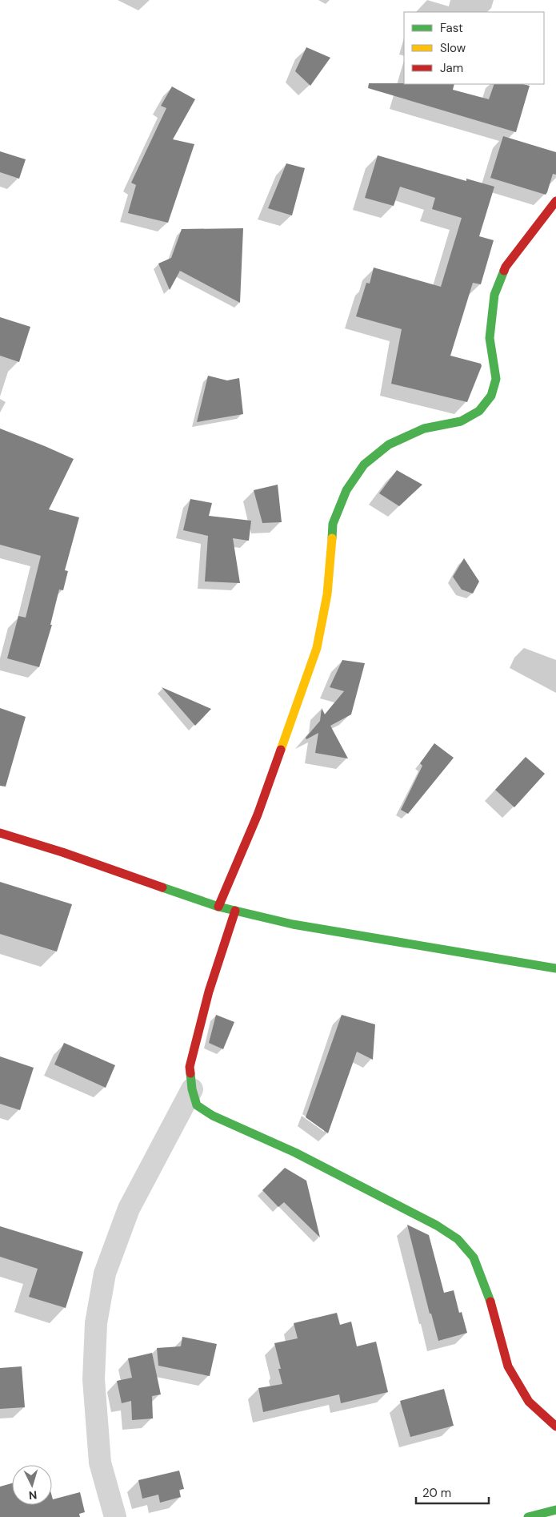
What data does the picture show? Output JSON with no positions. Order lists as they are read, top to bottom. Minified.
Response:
{"legend":["Fast","Slow","Jam"],"scale_bar":"20 m","north":"bottom"}
